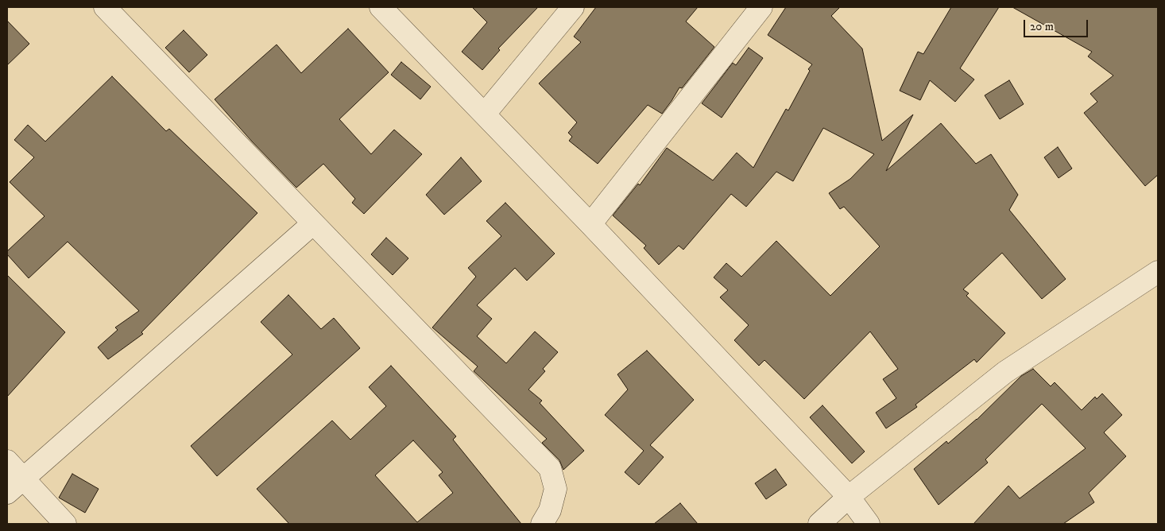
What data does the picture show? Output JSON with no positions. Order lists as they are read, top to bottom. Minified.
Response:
{"scale_bar":"20 m"}
